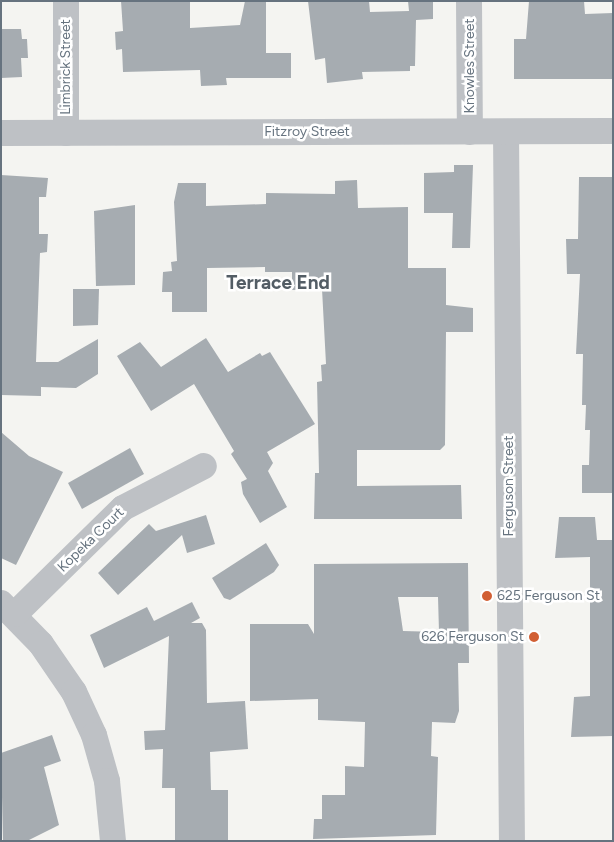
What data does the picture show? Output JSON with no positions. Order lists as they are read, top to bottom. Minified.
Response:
{"streets":{"street":["Knowles Street","Limbrick Street","Fitzroy Street","Ferguson Street","Kopeka Court"]},"crossings":[["Knowles Street","Fitzroy Street"],["Limbrick Street","Fitzroy Street"],["Fitzroy Street","Ferguson Street"]],"districts":["Terrace End"],"places":["625 Ferguson St","626 Ferguson St"]}
